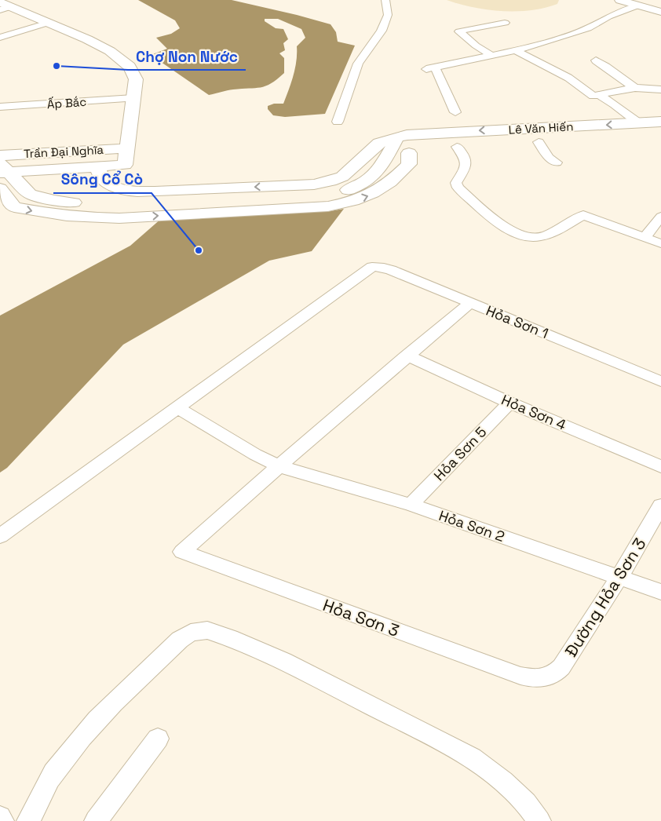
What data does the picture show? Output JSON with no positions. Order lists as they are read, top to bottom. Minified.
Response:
{"streets":{"main road":["Lê Văn Hiến","Trần Đại Nghĩa"],"street":["Ấp Bắc","Hỏa Sơn 1","Hỏa Sơn 4","Hỏa Sơn 5","Hỏa Sơn 2","Đường Hỏa Sơn 3","Hỏa Sơn 3"]},"crossings":[["Hỏa Sơn 1","Hỏa Sơn 2"],["Hỏa Sơn 4","Hỏa Sơn 5"],["Hỏa Sơn 5","Hỏa Sơn 2"],["Hỏa Sơn 2","Đường Hỏa Sơn 3"],["Hỏa Sơn 2","Hỏa Sơn 3"],["Đường Hỏa Sơn 3","Hỏa Sơn 3"]],"places":["Chợ Non Nước","Sông Cổ Cò"]}
